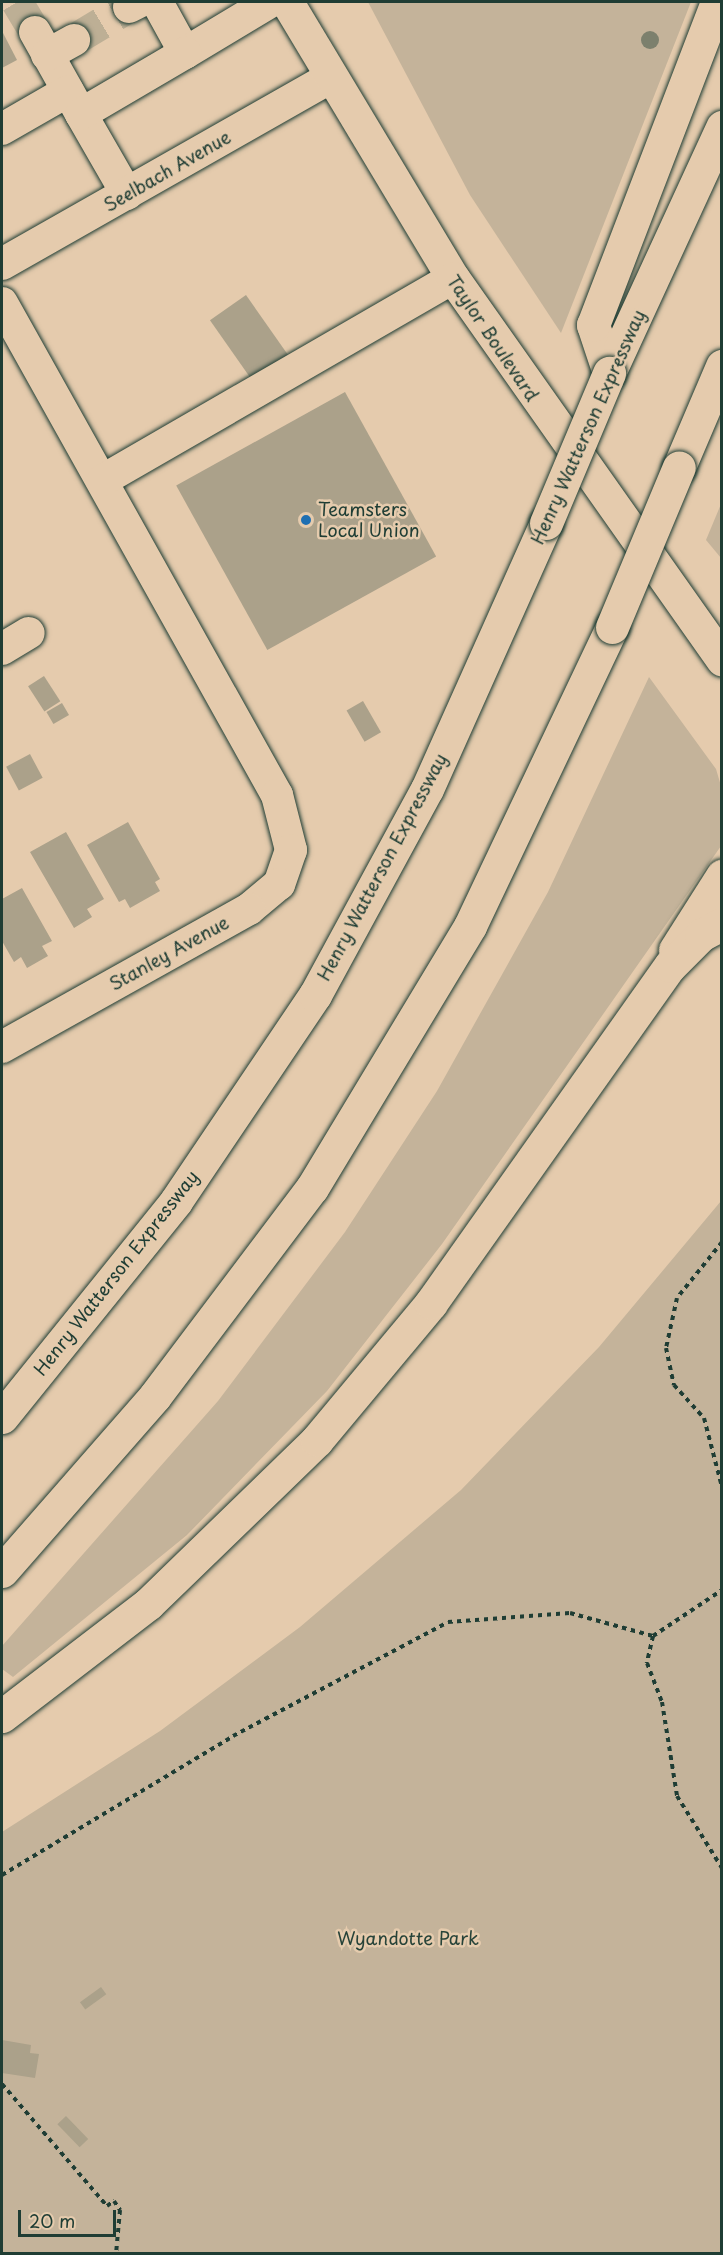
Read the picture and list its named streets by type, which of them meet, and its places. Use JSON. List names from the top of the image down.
{
  "streets": {
    "main road": ["Taylor Boulevard", "Henry Watterson Expressway"],
    "street": ["Seelbach Avenue", "Stanley Avenue"]
  },
  "crossings": [
    ["Seelbach Avenue", "Taylor Boulevard"]
  ],
  "parks": ["Wyandotte Park"],
  "places": ["Teamsters Local Union"],
  "scale_bar": "20 m"
}
